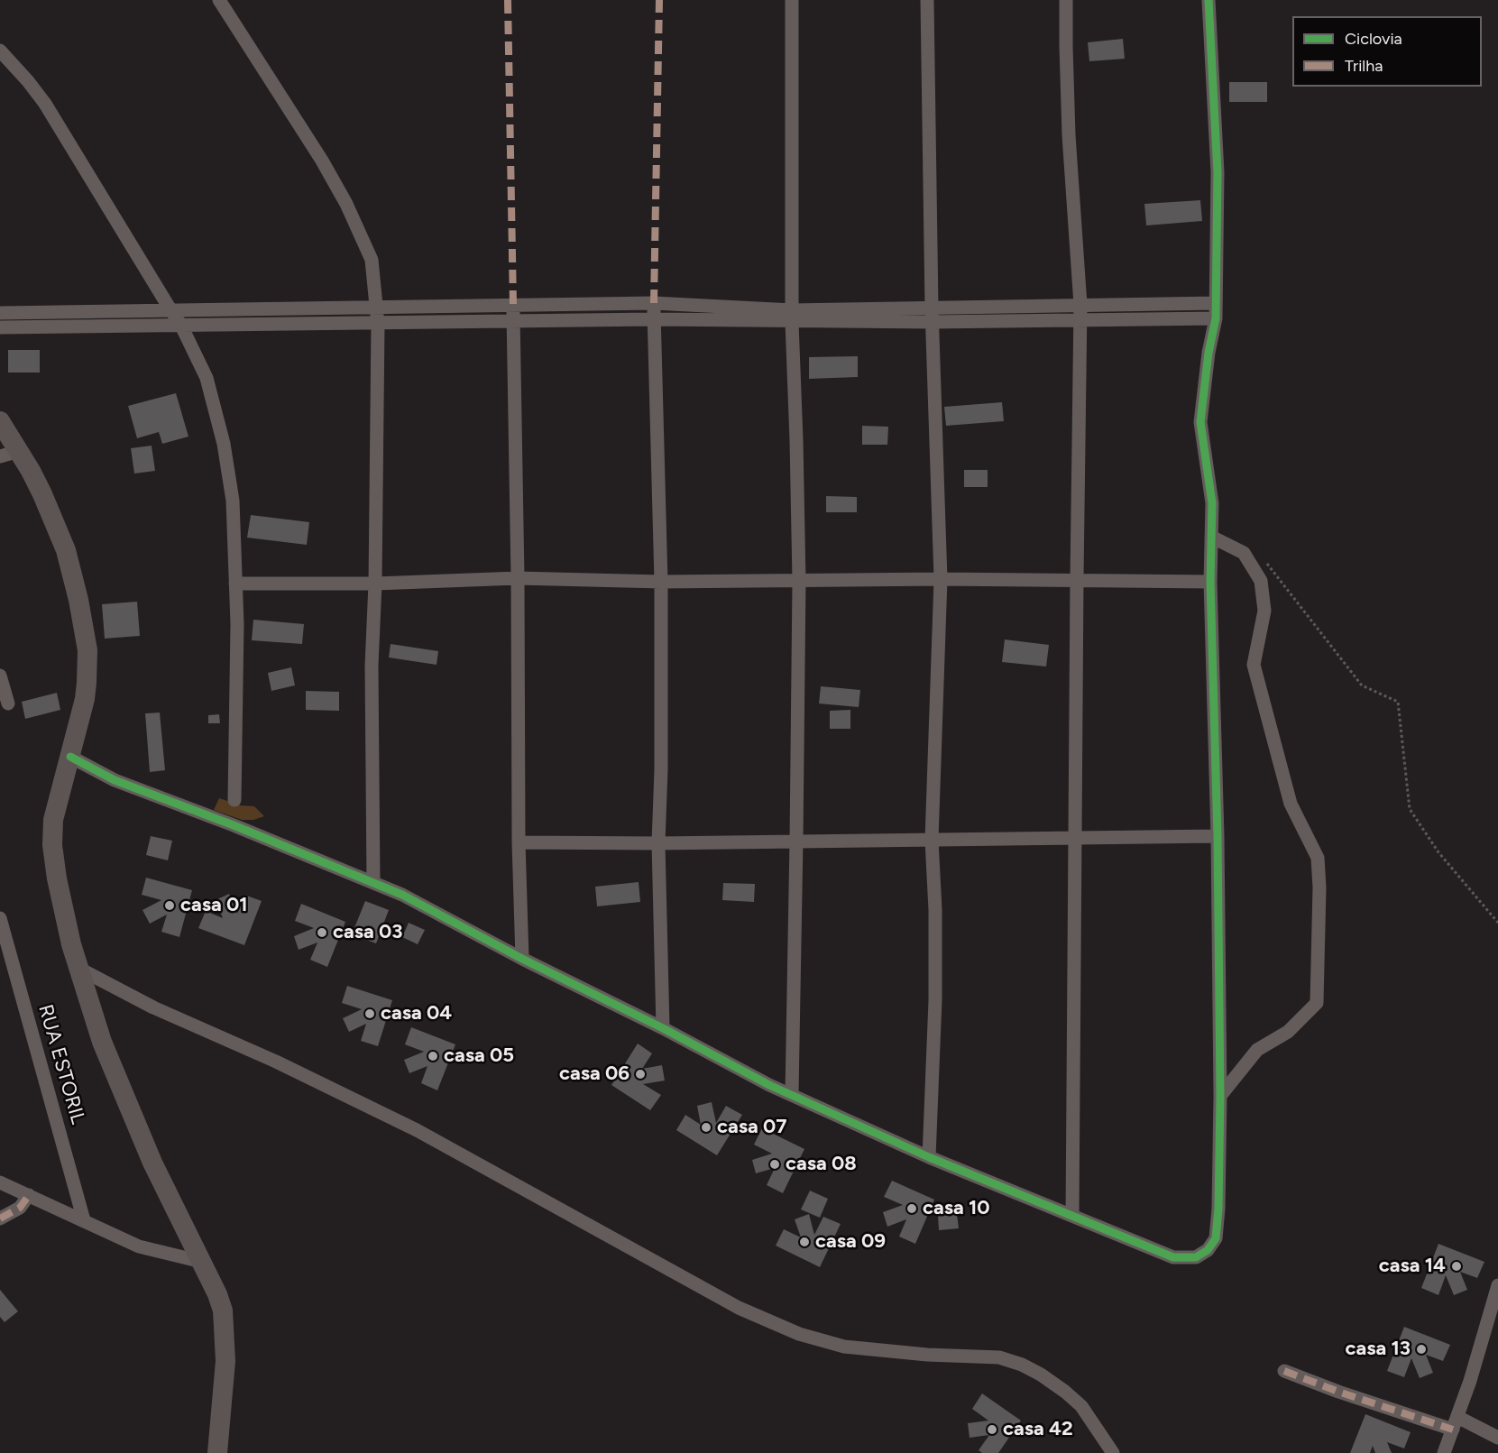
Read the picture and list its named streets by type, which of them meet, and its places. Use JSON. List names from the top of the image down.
{
  "streets": {
    "street": ["RUA ESTORIL"]
  },
  "places": [
    "casa 01",
    "casa 03",
    "casa 04",
    "casa 05",
    "casa 06",
    "casa 07",
    "casa 08",
    "casa 10",
    "casa 09",
    "casa 14",
    "casa 13",
    "casa 42"
  ],
  "legend": ["Ciclovia", "Trilha"]
}
